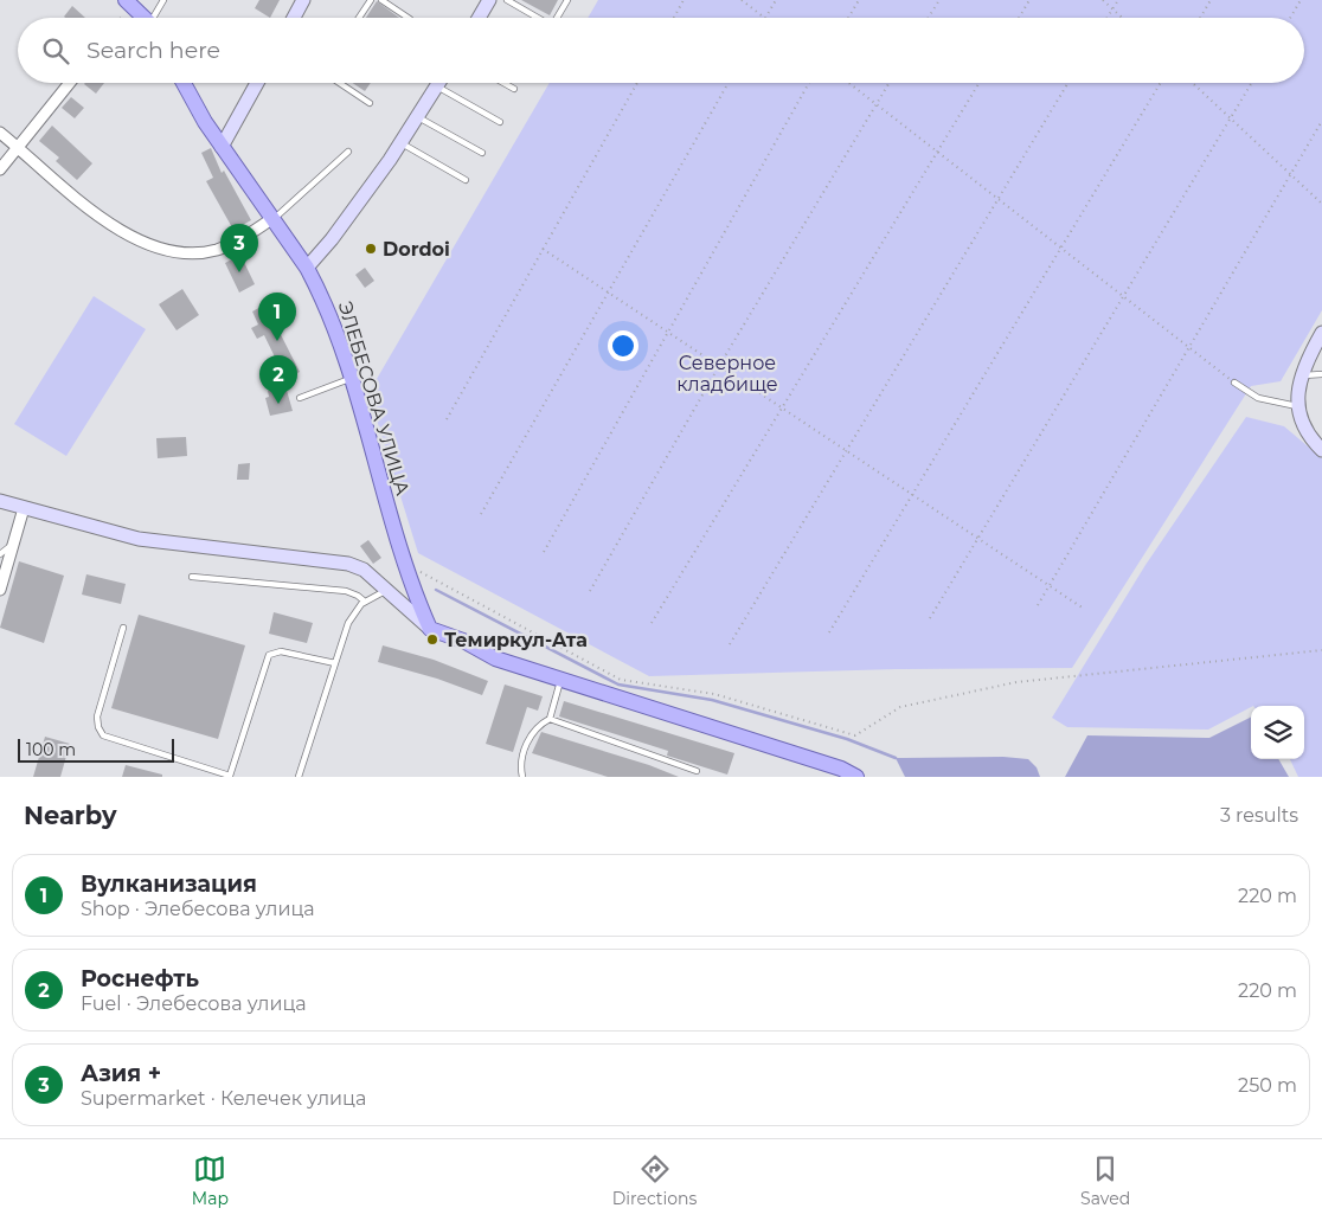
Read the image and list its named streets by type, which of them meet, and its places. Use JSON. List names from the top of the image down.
{
  "streets": {
    "main road": ["ЭЛЕБЕСОВА УЛИЦА"]
  },
  "parks": ["Северное кладбище"],
  "places": ["Dordoi", "Темиркул-Ата"],
  "scale_bar": "100 m",
  "page": {
    "search": "Search here",
    "pins": ["3", "1", "2"],
    "scale": "100 m",
    "heading": ["Nearby", "3 results"],
    "list": [
      {
        "mark": "1",
        "name": "Вулканизация",
        "note": "Shop · Элебесова улица",
        "value": "220 m"
      },
      {
        "mark": "2",
        "name": "Роснефть",
        "note": "Fuel · Элебесова улица",
        "value": "220 m"
      },
      {
        "mark": "3",
        "name": "Азия +",
        "note": "Supermarket · Келечек улица",
        "value": "250 m"
      }
    ],
    "nav": ["Map", "Directions", "Saved"]
  }
}
